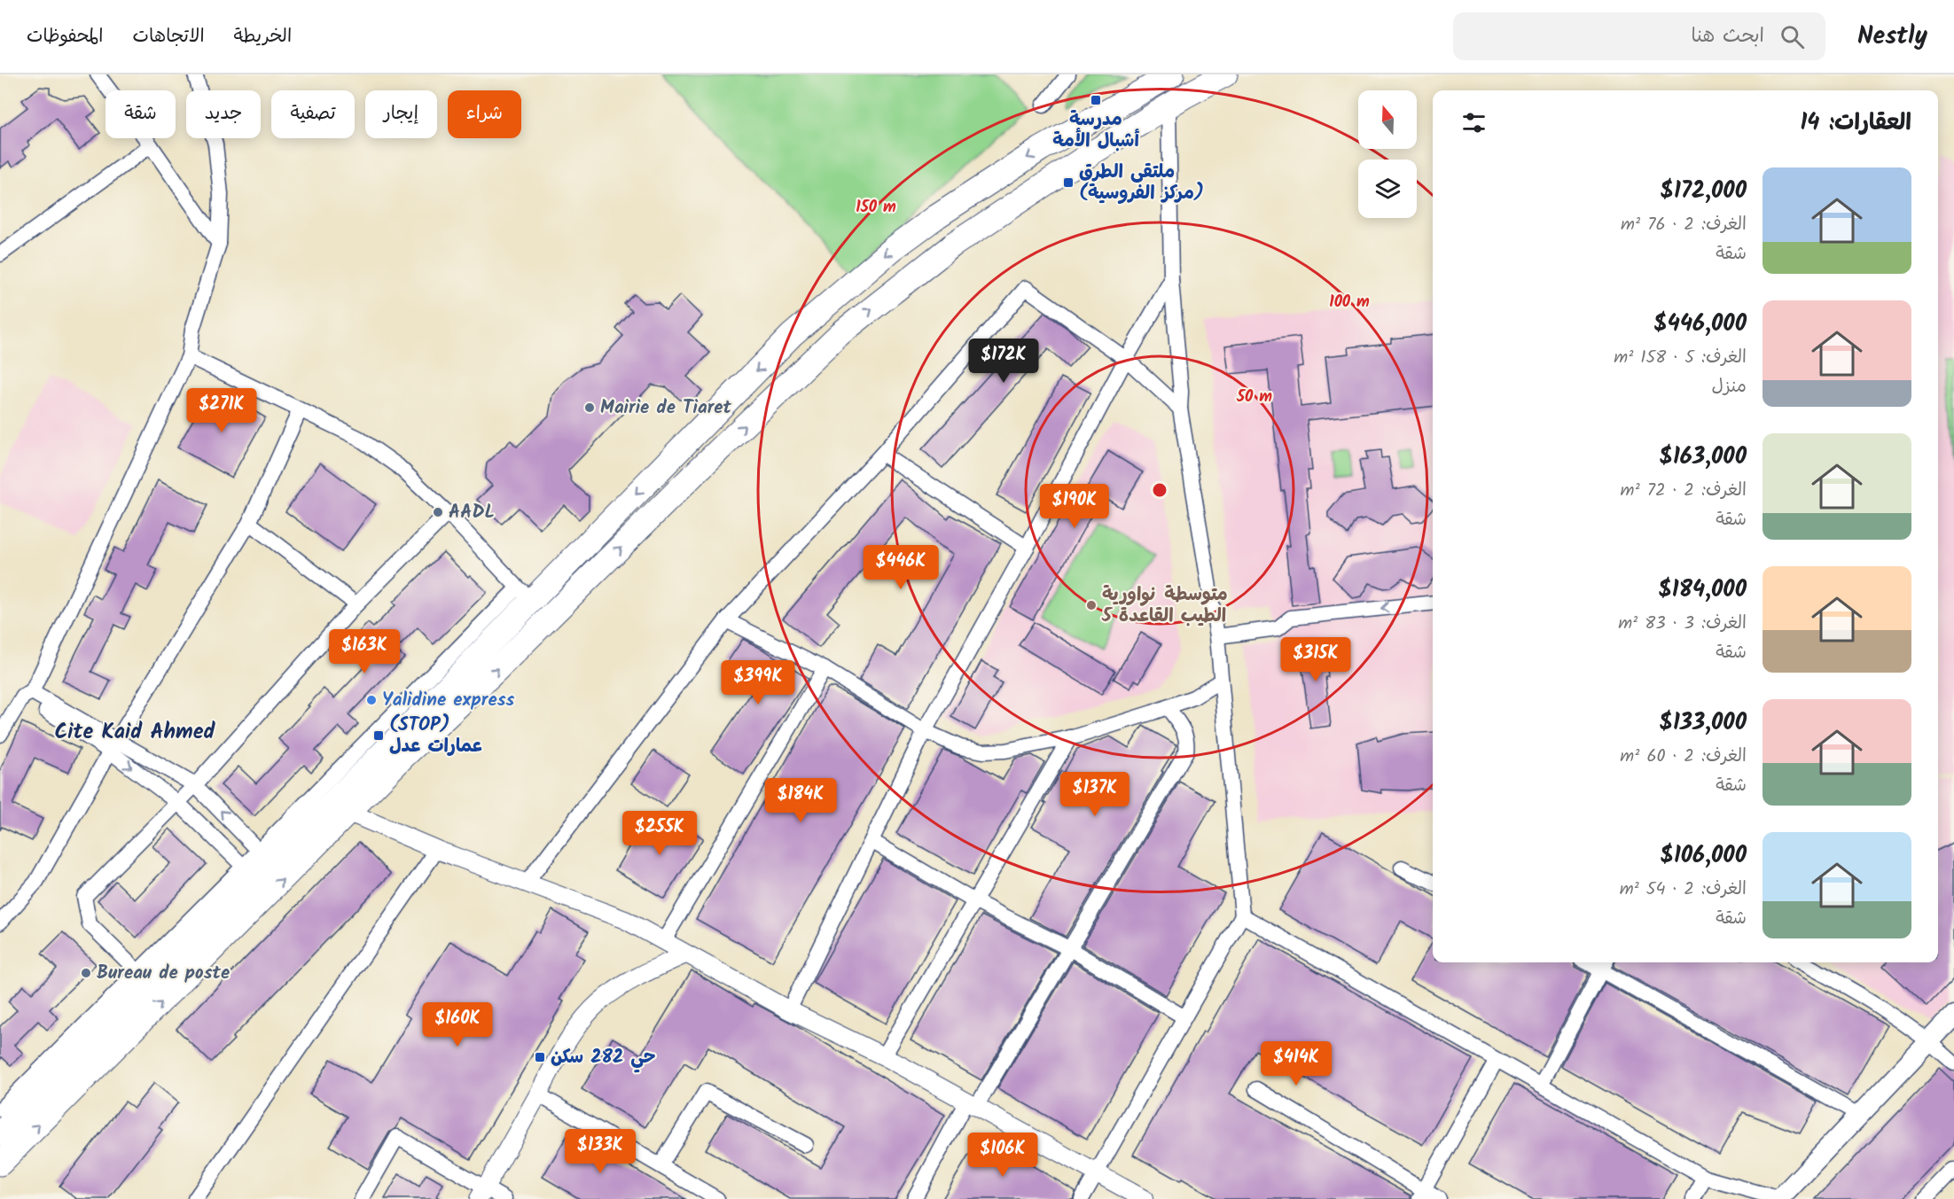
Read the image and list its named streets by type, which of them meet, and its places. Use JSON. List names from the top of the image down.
{
  "districts": ["Cite Kaid Ahmed"],
  "places": {
    "transit": [
      "مدرسة أشبال الأمة",
      "ملتقى الطرق (مركز الفروسية)",
      "(STOP) عمارات عدل",
      "حي 282 سكن"
    ],
    "other": [
      "Mairie de Tiaret",
      "AADL",
      "متوسطة نواورية الطيب القاعدة 5",
      "Yalidine express",
      "Bureau de poste"
    ]
  },
  "north": "top",
  "page": {
    "header": "Nestly",
    "search": "ابحث هنا",
    "nav": ["الخريطة", "الاتجاهات", "المحفوظات"],
    "chip": [
      "شراء",
      "إيجار",
      "تصفية",
      "جديد",
      "شقة"
    ],
    "heading": "العقارات: 14",
    "list": [
      {
        "name": "$172,000",
        "note": "الغرف: 2 · 76 m² · شقة"
      },
      {
        "name": "$446,000",
        "note": "الغرف: 5 · 158 m² · منزل"
      },
      {
        "name": "$163,000",
        "note": "الغرف: 2 · 72 m² · شقة"
      },
      {
        "name": "$184,000",
        "note": "الغرف: 3 · 83 m² · شقة"
      },
      {
        "name": "$133,000",
        "note": "الغرف: 2 · 60 m² · شقة"
      },
      {
        "name": "$106,000",
        "note": "الغرف: 2 · 54 m² · شقة"
      }
    ],
    "price": [
      "$172K",
      "$271K",
      "$190K",
      "$446K",
      "$163K",
      "$315K",
      "$399K",
      "$137K",
      "$184K",
      "$255K",
      "$160K",
      "$414K",
      "$133K",
      "$106K"
    ]
  },
  "rings": ["150 m", "100 m", "50 m"]
}
